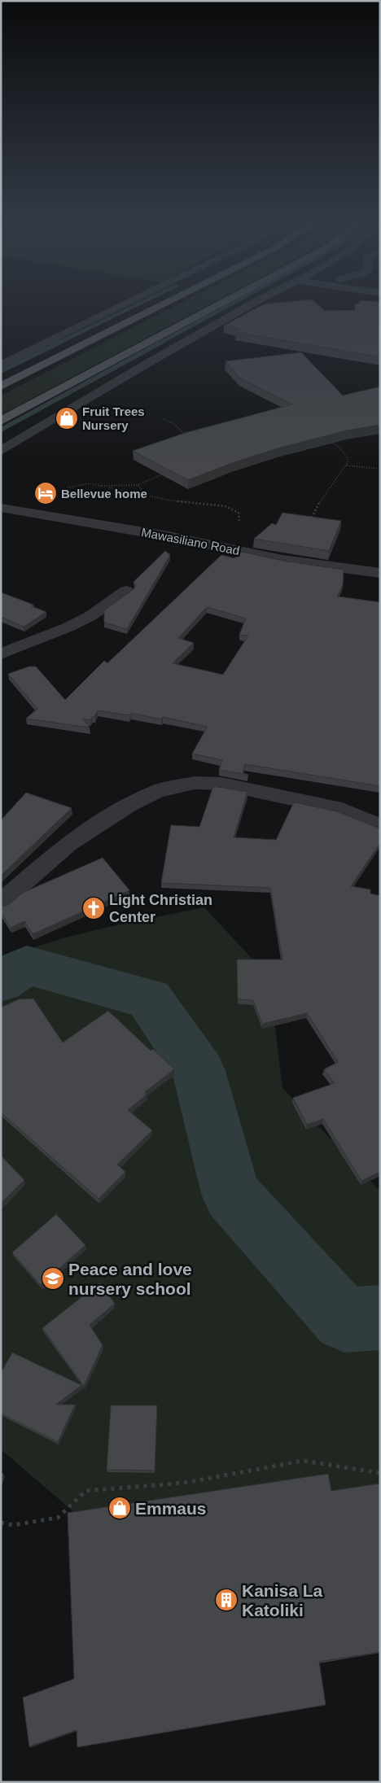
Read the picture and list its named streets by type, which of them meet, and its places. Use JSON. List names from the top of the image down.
{
  "streets": {
    "street": ["Mawasiliano Road"]
  },
  "places": {
    "shop": ["Fruit Trees Nursery", "Emmaus"],
    "hotel": ["Bellevue home"],
    "church": ["Light Christian Center"],
    "school or university": ["Peace and love nursery school"],
    "building": ["Kanisa La Katoliki"]
  }
}
